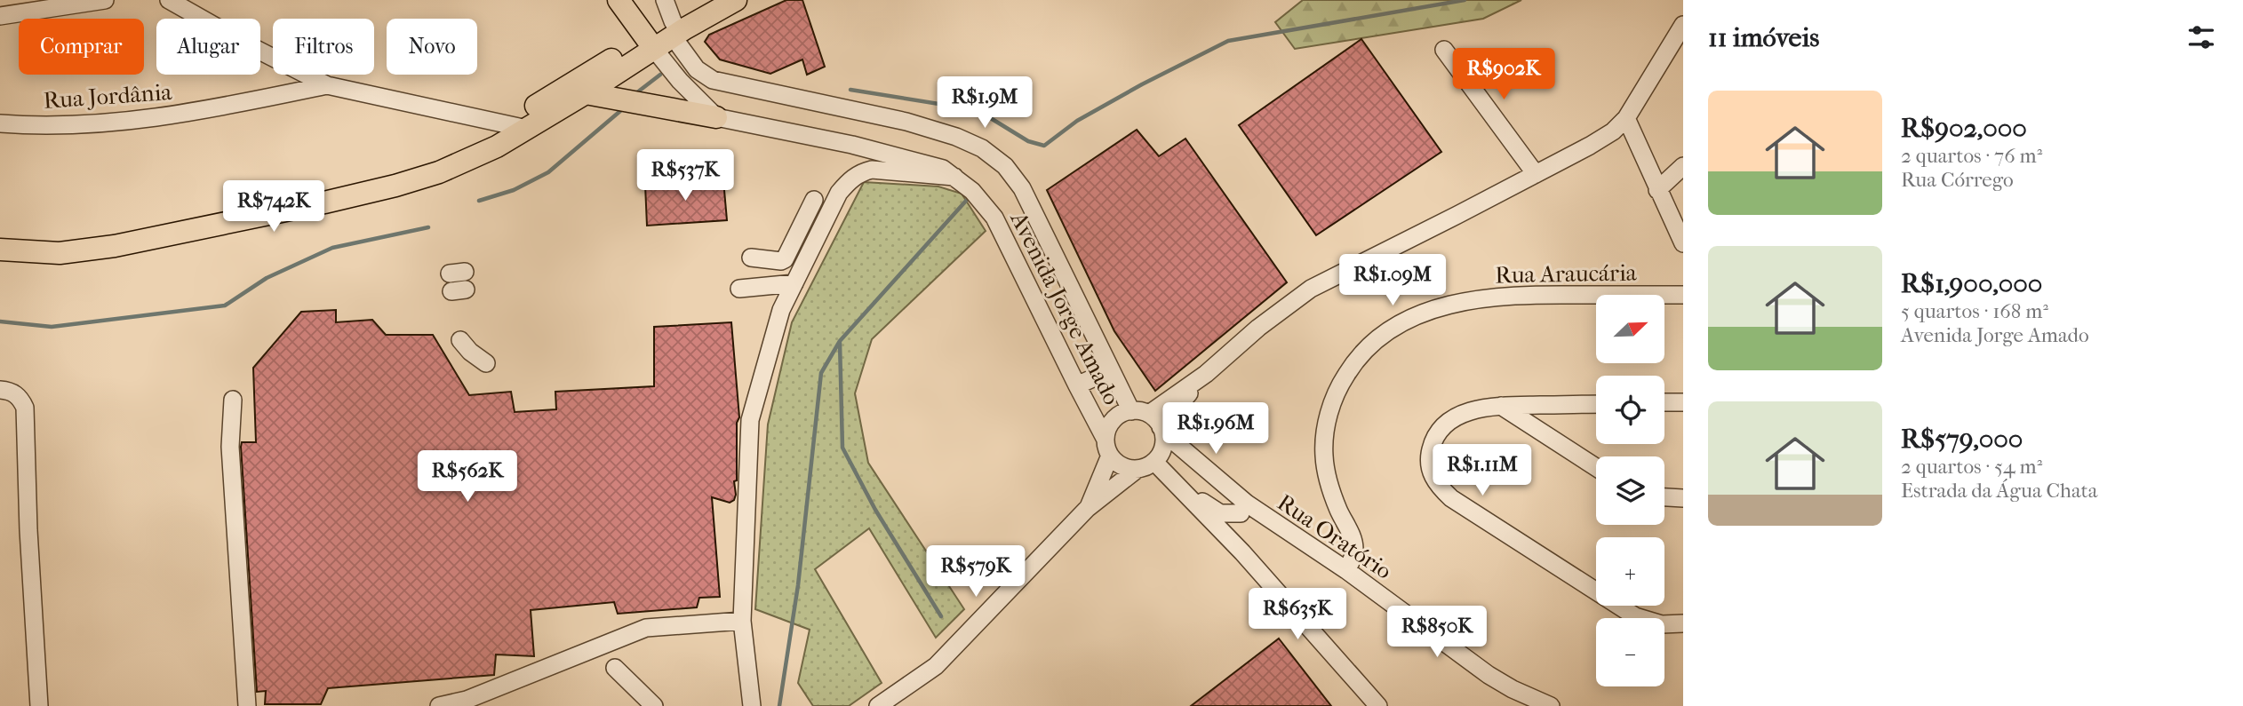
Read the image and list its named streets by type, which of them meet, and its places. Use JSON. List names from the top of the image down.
{
  "streets": {
    "street": [
      "Rua Jordânia",
      "Rua Araucária",
      "Avenida Jorge Amado",
      "Rua Oratório"
    ]
  },
  "crossings": [
    ["Rua Araucária", "Rua Oratório"],
    ["Avenida Jorge Amado", "Rua Oratório"]
  ],
  "north": "top right",
  "page": {
    "heading": "11 imóveis",
    "chip": [
      "Comprar",
      "Alugar",
      "Filtros",
      "Novo"
    ],
    "price": [
      "R$902K",
      "R$1.9M",
      "R$537K",
      "R$742K",
      "R$1.09M",
      "R$1.96M",
      "R$1.11M",
      "R$562K",
      "R$579K",
      "R$635K",
      "R$850K"
    ],
    "list": [
      {
        "name": "R$902,000",
        "note": "2 quartos · 76 m² · Rua Córrego"
      },
      {
        "name": "R$1,900,000",
        "note": "5 quartos · 168 m² · Avenida Jorge Amado"
      },
      {
        "name": "R$579,000",
        "note": "2 quartos · 54 m² · Estrada da Água Chata"
      }
    ],
    "map_buttons": ["+", "−"]
  }
}
